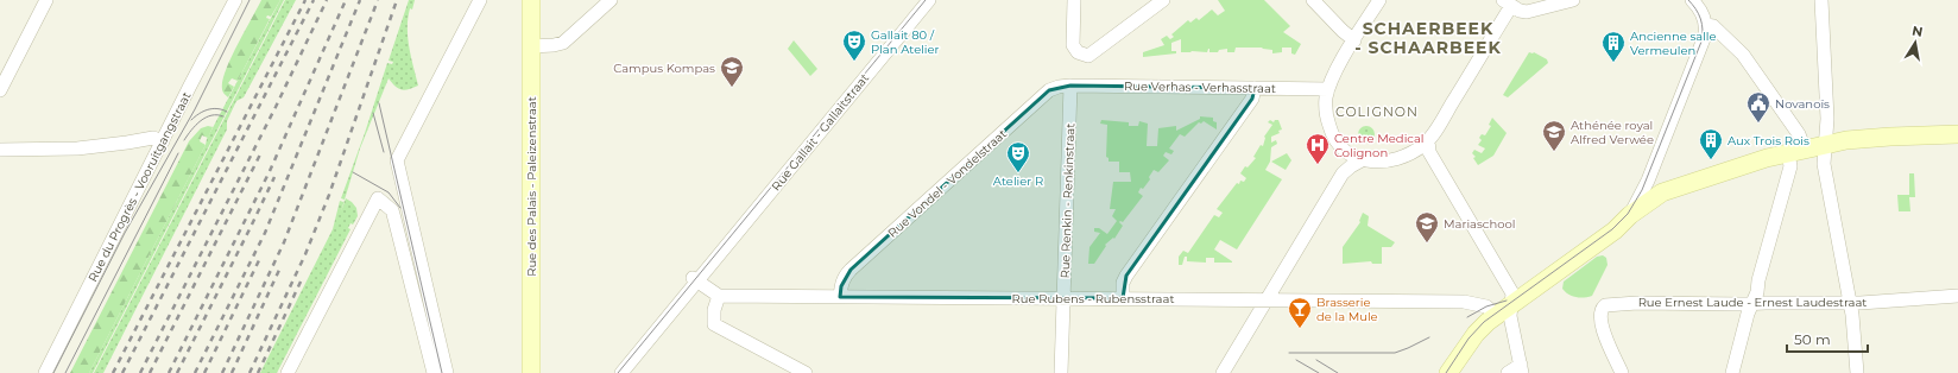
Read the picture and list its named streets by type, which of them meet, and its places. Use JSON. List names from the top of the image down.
{
  "streets": {
    "street": [
      "Rue Verhas - Verhasstraat",
      "Rue Gallait - Gallaitstraat",
      "Rue Vondel - Vondelstraat",
      "Rue du Progrès - Vooruitgangstraat",
      "Rue des Palais - Paleizenstraat",
      "Rue Renkin - Renkinstraat",
      "Rue Rubens - Rubensstraat",
      "Rue Ernest Laude - Ernest Laudestraat"
    ]
  },
  "crossings": [
    ["Rue Verhas - Verhasstraat", "Rue Vondel - Vondelstraat"],
    ["Rue Verhas - Verhasstraat", "Rue Renkin - Renkinstraat"],
    ["Rue Vondel - Vondelstraat", "Rue Renkin - Renkinstraat"],
    ["Rue Vondel - Vondelstraat", "Rue Rubens - Rubensstraat"],
    ["Rue Renkin - Renkinstraat", "Rue Rubens - Rubensstraat"]
  ],
  "districts": ["SCHAERBEEK - SCHAARBEEK", "COLIGNON"],
  "places": {
    "theatre": ["Gallait 80 / Plan Atelier", "Atelier R"],
    "building": ["Ancienne salle Vermeulen", "Aux Trois Rois"],
    "school or university": ["Campus Kompas", "Athénée royal Alfred Verwée", "Mariaschool"],
    "public building": ["Novanoïs"],
    "hospital": ["Centre Medical Colignon"],
    "bar": ["Brasserie de la Mule"]
  },
  "scale_bar": "50 m",
  "north": "top"
}
